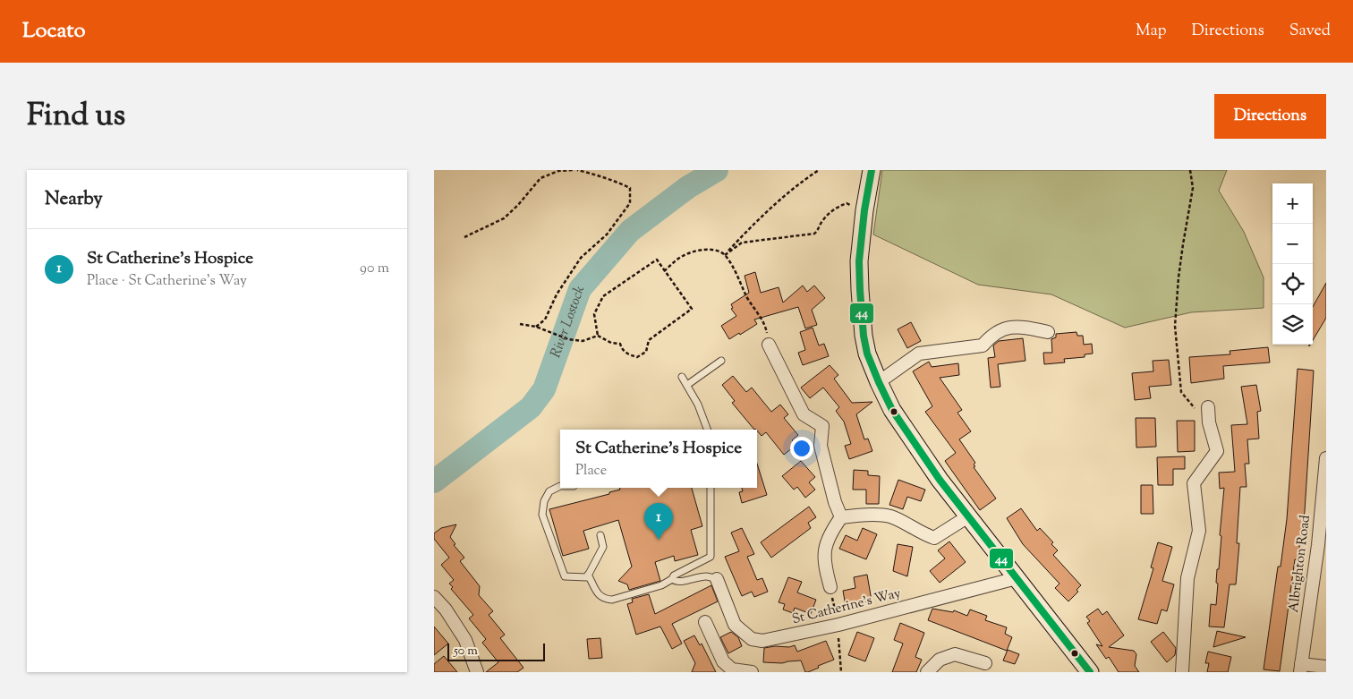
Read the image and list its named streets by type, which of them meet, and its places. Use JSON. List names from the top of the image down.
{
  "streets": {
    "street": ["Albrighton Road", "St Catherine's Way"]
  },
  "water": ["River Lostock"],
  "lines": ["transit line 44"],
  "scale_bar": "50 m",
  "page": {
    "header": "Locato",
    "nav": ["Map", "Directions", "Saved"],
    "title": "Find us",
    "buttons": "Directions",
    "heading": "Nearby",
    "map_buttons": ["+", "−"],
    "list": [
      {
        "mark": "1",
        "name": "St Catherine's Hospice",
        "note": "Place · St Catherine's Way",
        "value": "90 m"
      }
    ],
    "popup": ["St Catherine's Hospice", "Place"],
    "pins": "1",
    "scale": "50 m"
  }
}
